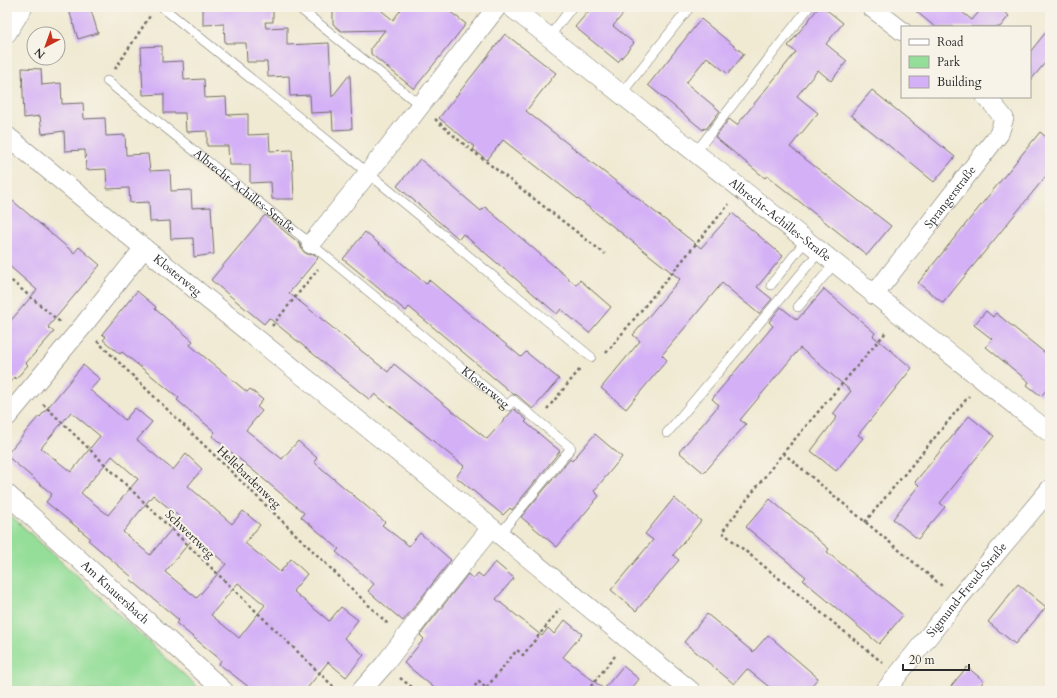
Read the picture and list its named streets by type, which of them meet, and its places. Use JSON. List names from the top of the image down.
{
  "streets": {
    "street": [
      "Albrecht-Achilles-Straße",
      "Sprangerstraße",
      "Klosterweg",
      "Sigmund-Freud-Straße",
      "Am Knauersbach"
    ],
    "path": ["Hellebardenweg", "Schwertweg"]
  },
  "crossings": [
    ["Albrecht-Achilles-Straße", "Sprangerstraße"],
    ["Albrecht-Achilles-Straße", "Klosterweg"],
    ["Klosterweg", "Hellebardenweg"],
    ["Klosterweg", "Schwertweg"]
  ],
  "legend": ["Road", "Park", "Building"],
  "scale_bar": "20 m",
  "north": "bottom left"
}
